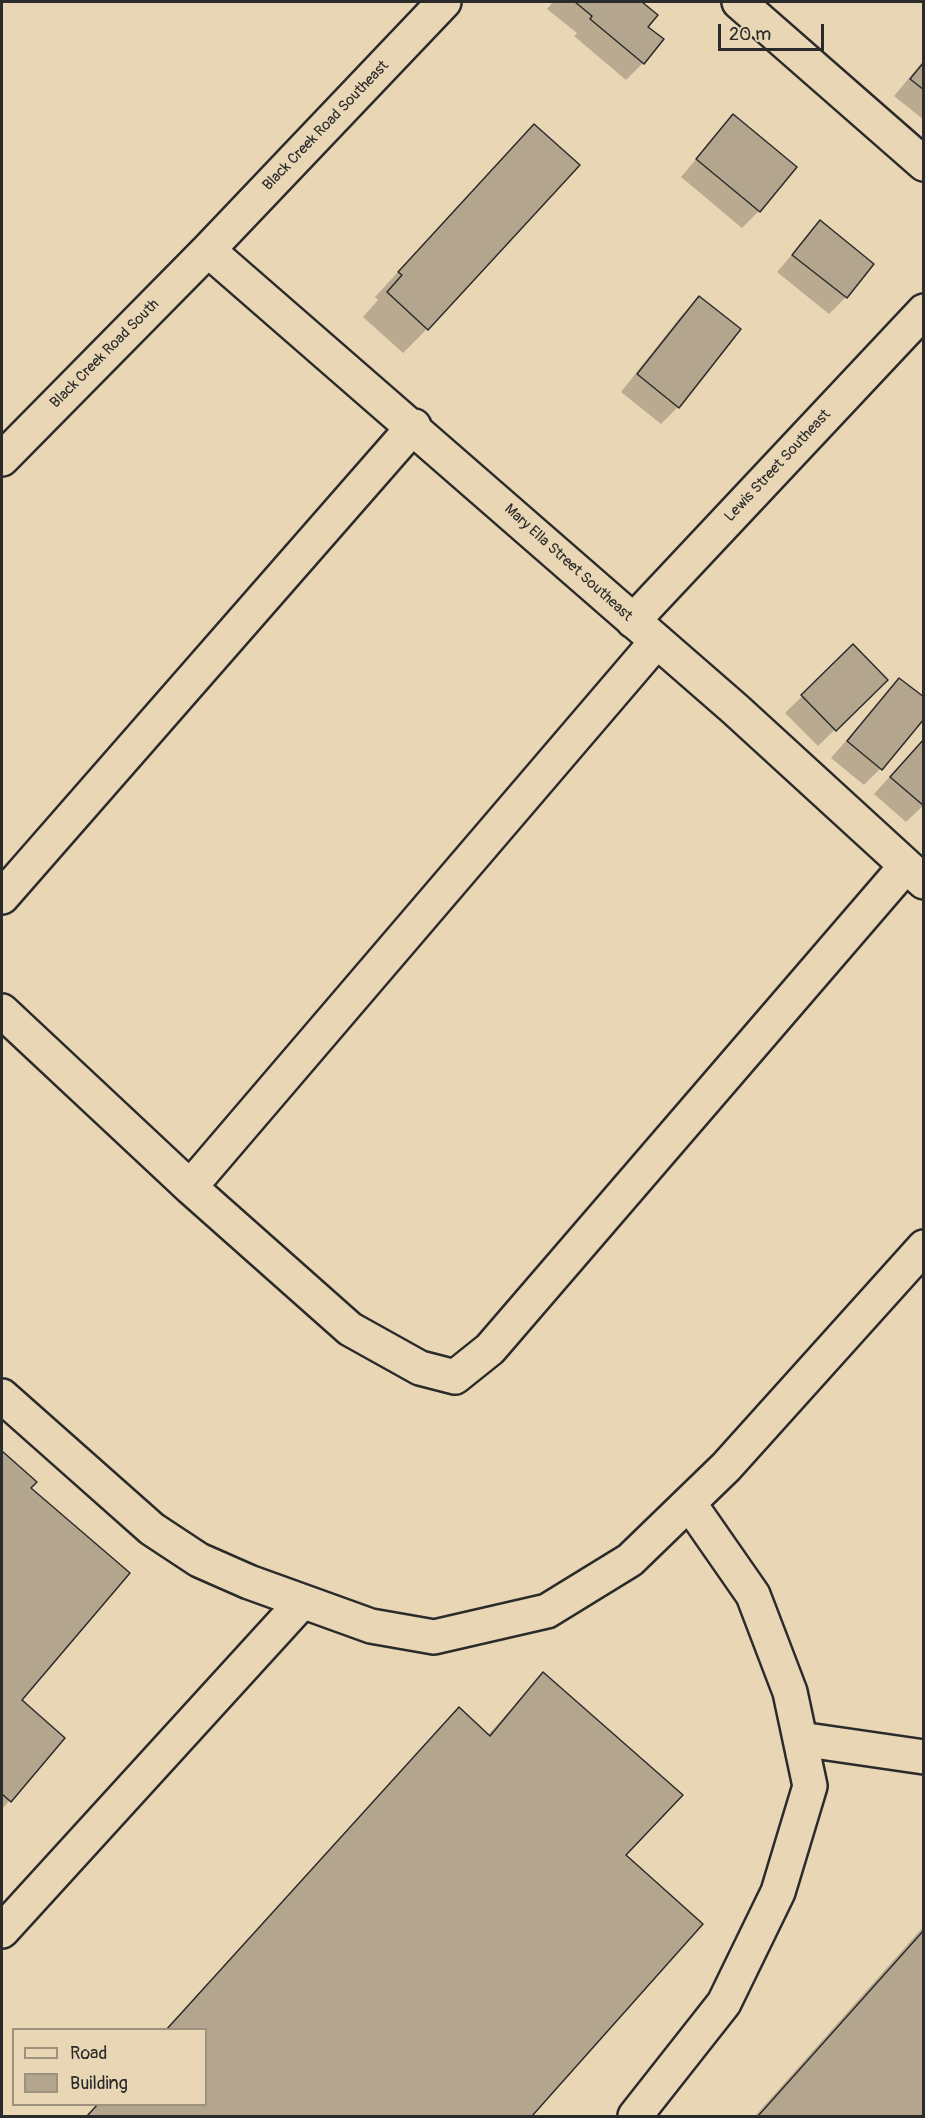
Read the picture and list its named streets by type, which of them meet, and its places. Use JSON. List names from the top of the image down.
{
  "streets": {
    "street": [
      "Black Creek Road Southeast",
      "Black Creek Road South",
      "Lewis Street Southeast",
      "Mary Ella Street Southeast"
    ]
  },
  "crossings": [
    ["Black Creek Road Southeast", "Black Creek Road South"],
    ["Black Creek Road Southeast", "Mary Ella Street Southeast"],
    ["Black Creek Road South", "Mary Ella Street Southeast"],
    ["Lewis Street Southeast", "Mary Ella Street Southeast"]
  ],
  "legend": ["Road", "Building"],
  "scale_bar": "20 m"
}
